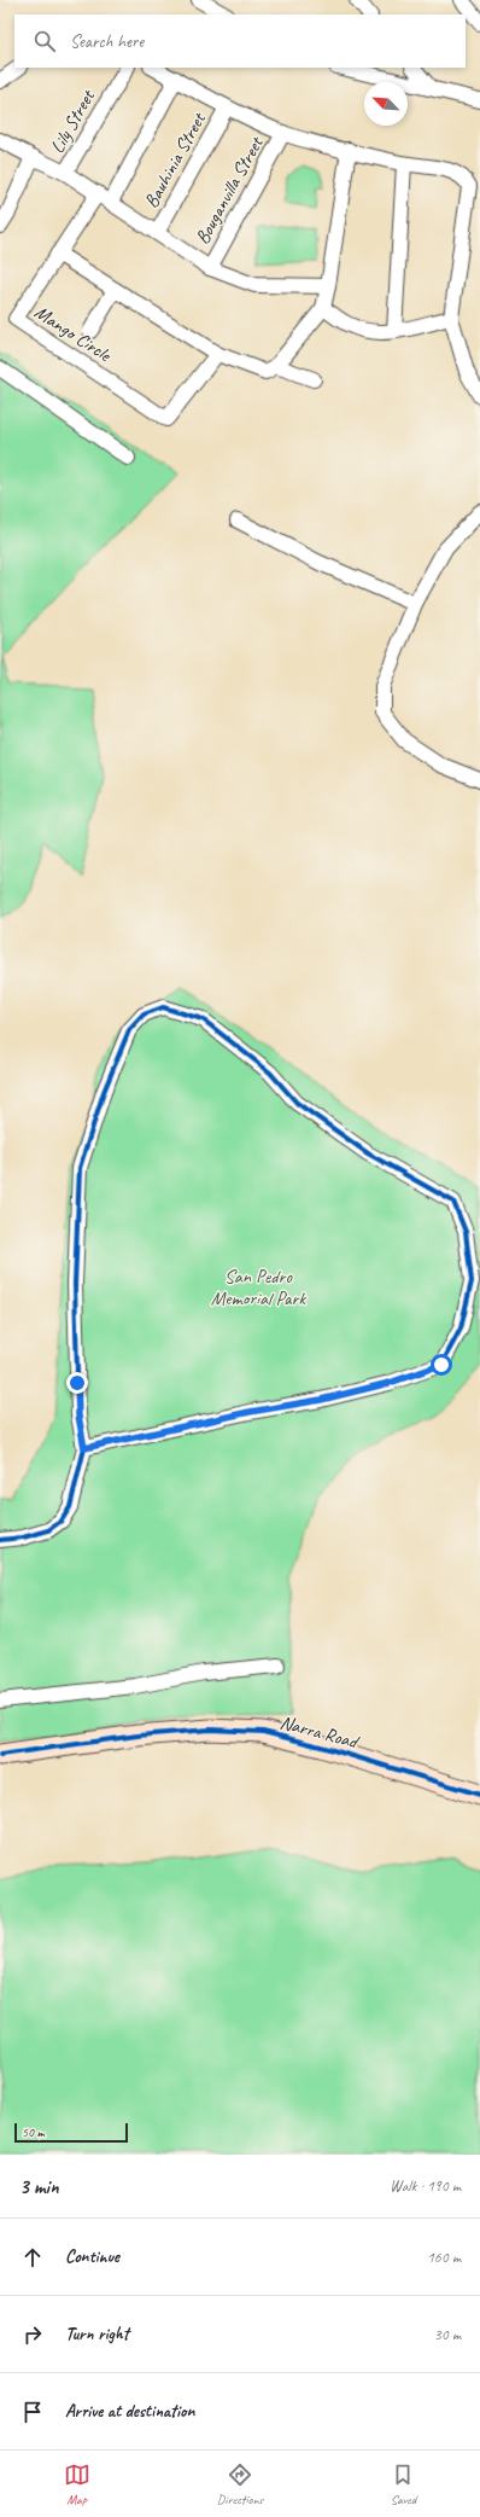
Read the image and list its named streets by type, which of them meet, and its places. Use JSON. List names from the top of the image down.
{
  "streets": {
    "street": [
      "Lily Street",
      "Bauhinia Street",
      "Bouganvilla Street",
      "Mango Circle",
      "Narra Road"
    ]
  },
  "parks": ["San Pedro Memorial Park"],
  "scale_bar": "50 m",
  "north": "top left",
  "page": {
    "search": "Search here",
    "scale": "50 m",
    "heading": ["3 min", "Walk · 190 m"],
    "list": [
      ["Continue", "160 m"],
      ["Turn right", "30 m"],
      "Arrive at destination"
    ],
    "nav": ["Map", "Directions", "Saved"]
  }
}
